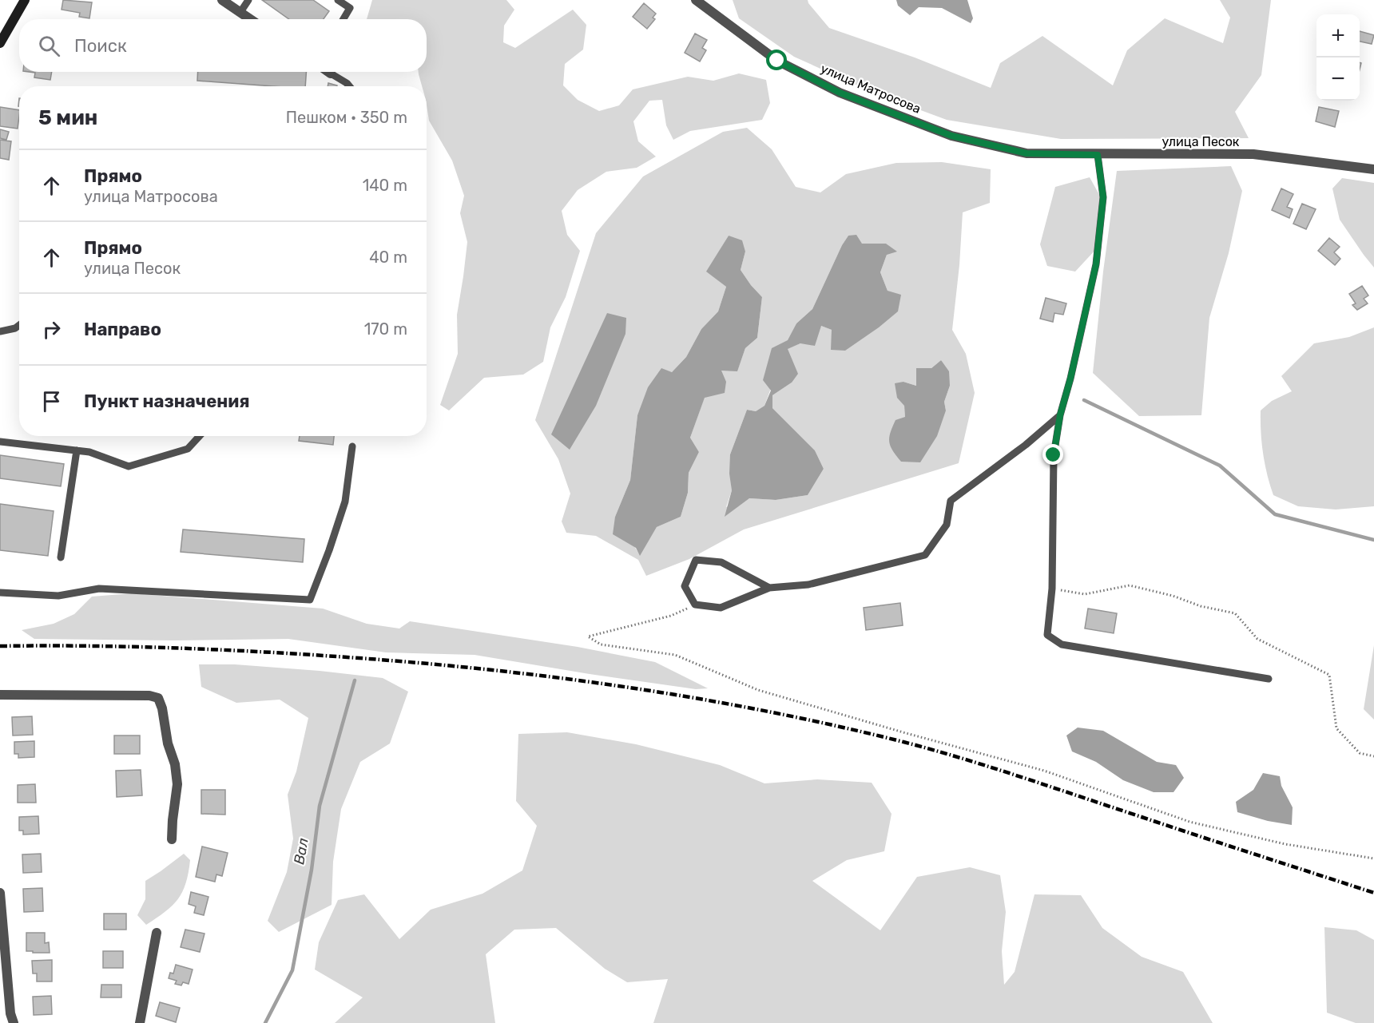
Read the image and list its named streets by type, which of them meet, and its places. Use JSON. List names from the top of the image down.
{
  "streets": {
    "street": ["улица Матросова", "улица Песок"]
  },
  "crossings": [
    ["улица Матросова", "улица Песок"]
  ],
  "water": ["Вал"],
  "page": {
    "map_buttons": ["+", "−"],
    "search": "Поиск",
    "heading": ["5 мин", "Пешком · 350 m"],
    "list": [
      ["Прямо", "улица Матросова", "140 m"],
      ["Прямо", "улица Песок", "40 m"],
      ["Направо", "170 m"],
      "Пункт назначения"
    ]
  }
}
